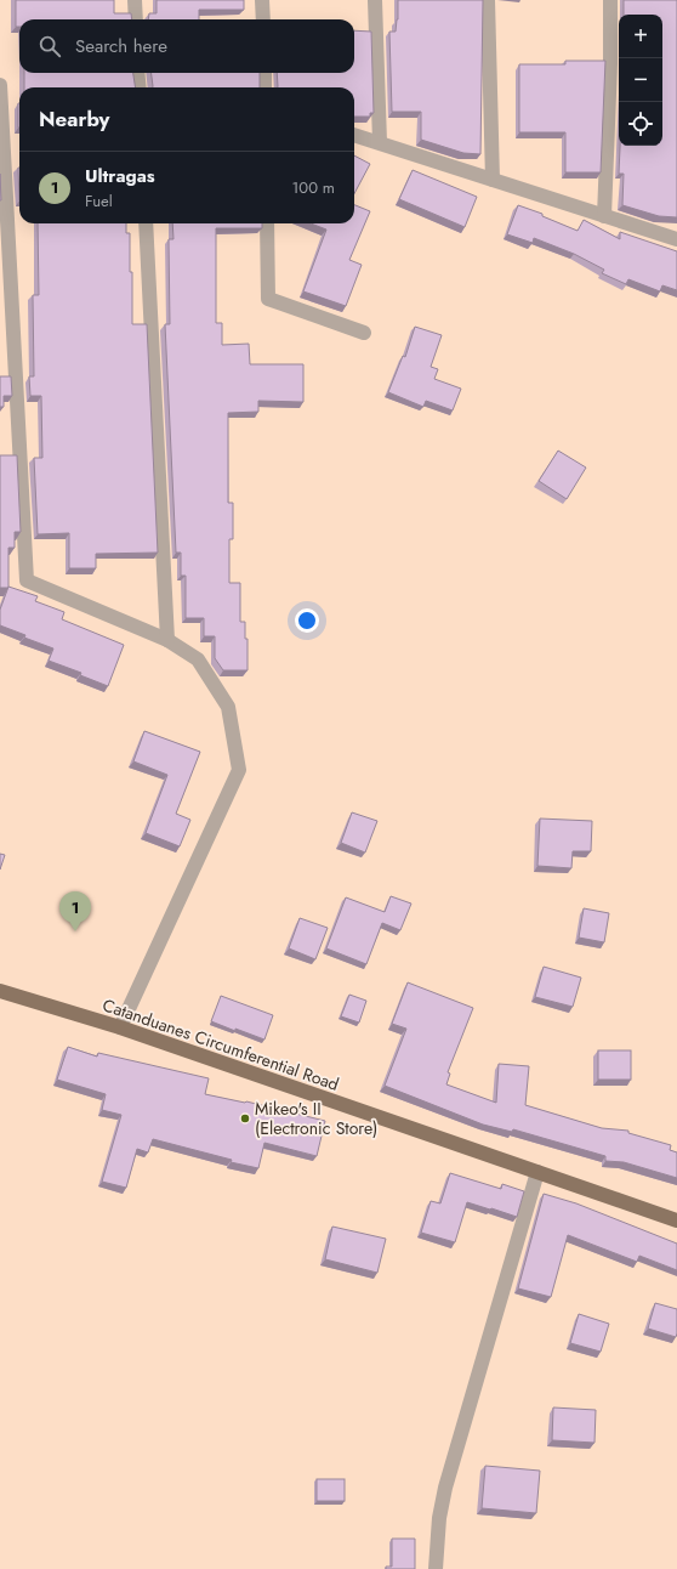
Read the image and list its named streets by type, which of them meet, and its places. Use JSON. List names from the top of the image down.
{
  "streets": {
    "main road": ["Catanduanes Circumferential Road"]
  },
  "places": ["Mikeo's II (Electronic Store)"],
  "page": {
    "map_buttons": ["+", "−"],
    "search": "Search here",
    "heading": "Nearby",
    "list": [
      {
        "mark": "1",
        "name": "Ultragas",
        "note": "Fuel",
        "value": "100 m"
      }
    ],
    "pins": "1"
  }
}
